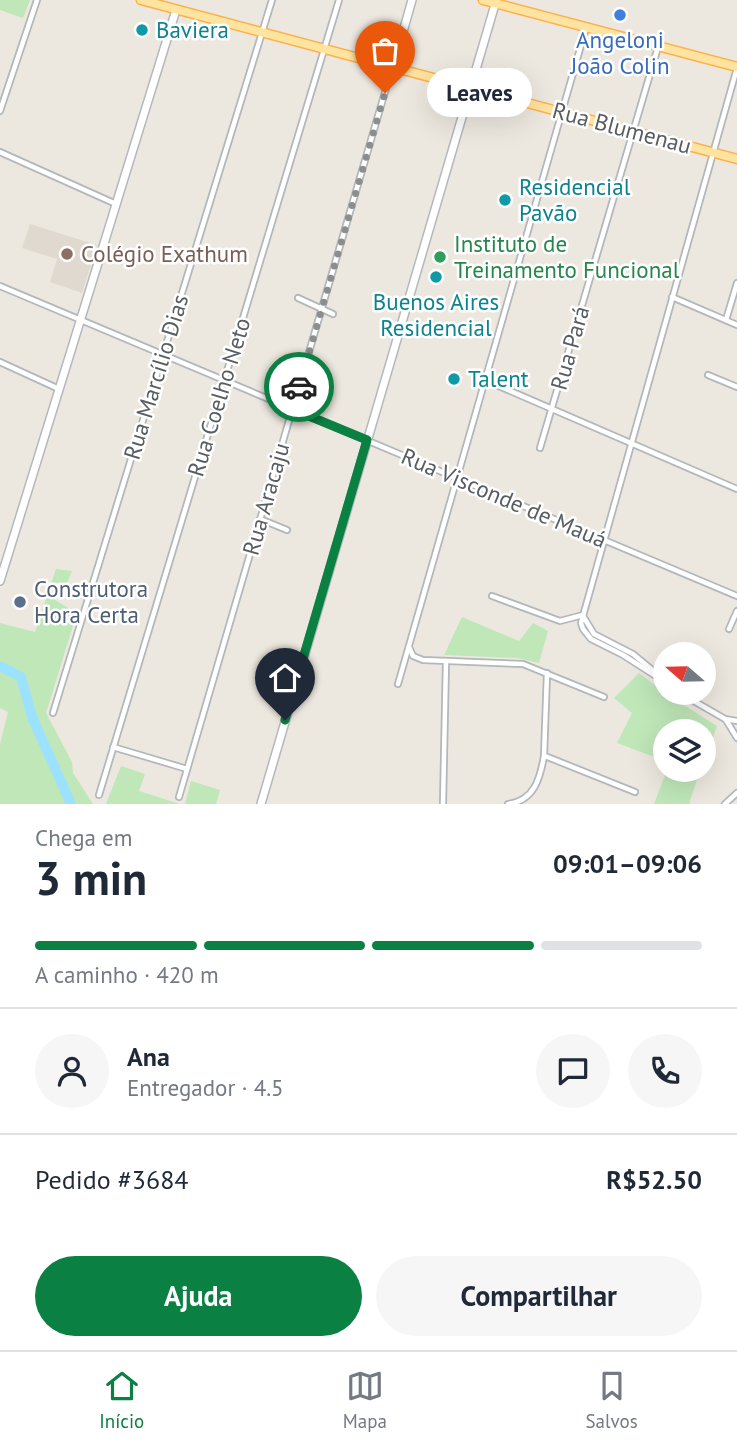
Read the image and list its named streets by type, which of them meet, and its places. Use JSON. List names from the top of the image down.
{
  "streets": {
    "main road": ["Rua Blumenau"],
    "street": [
      "Rua Pará",
      "Rua Marcílio Dias",
      "Rua Coelho Neto",
      "Rua Visconde de Mauá",
      "Rua Aracaju"
    ]
  },
  "crossings": [
    ["Rua Blumenau", "Rua Pará"],
    ["Rua Blumenau", "Rua Marcílio Dias"],
    ["Rua Blumenau", "Rua Coelho Neto"],
    ["Rua Blumenau", "Rua Aracaju"],
    ["Rua Marcílio Dias", "Rua Visconde de Mauá"],
    ["Rua Coelho Neto", "Rua Visconde de Mauá"],
    ["Rua Visconde de Mauá", "Rua Aracaju"]
  ],
  "places": [
    "Angeloni João Colin",
    "Baviera",
    "Leaves",
    "Residencial Pavão",
    "Colégio Exathum",
    "Instituto de Treinamento Funcional",
    "Buenos Aires Residencial",
    "Talent",
    "Construtora Hora Certa"
  ],
  "north": "left",
  "page": {
    "bubble": "Leaves",
    "heading": ["3 min", "Chega em", "09:01–09:06"],
    "panel": [
      "Ana",
      "Entregador · 4.5",
      "Pedido #3684",
      "R$52.50"
    ],
    "bar": "A caminho · 420 m",
    "buttons": ["Ajuda", "Compartilhar"],
    "tabs": ["Início", "Mapa", "Salvos"]
  }
}
